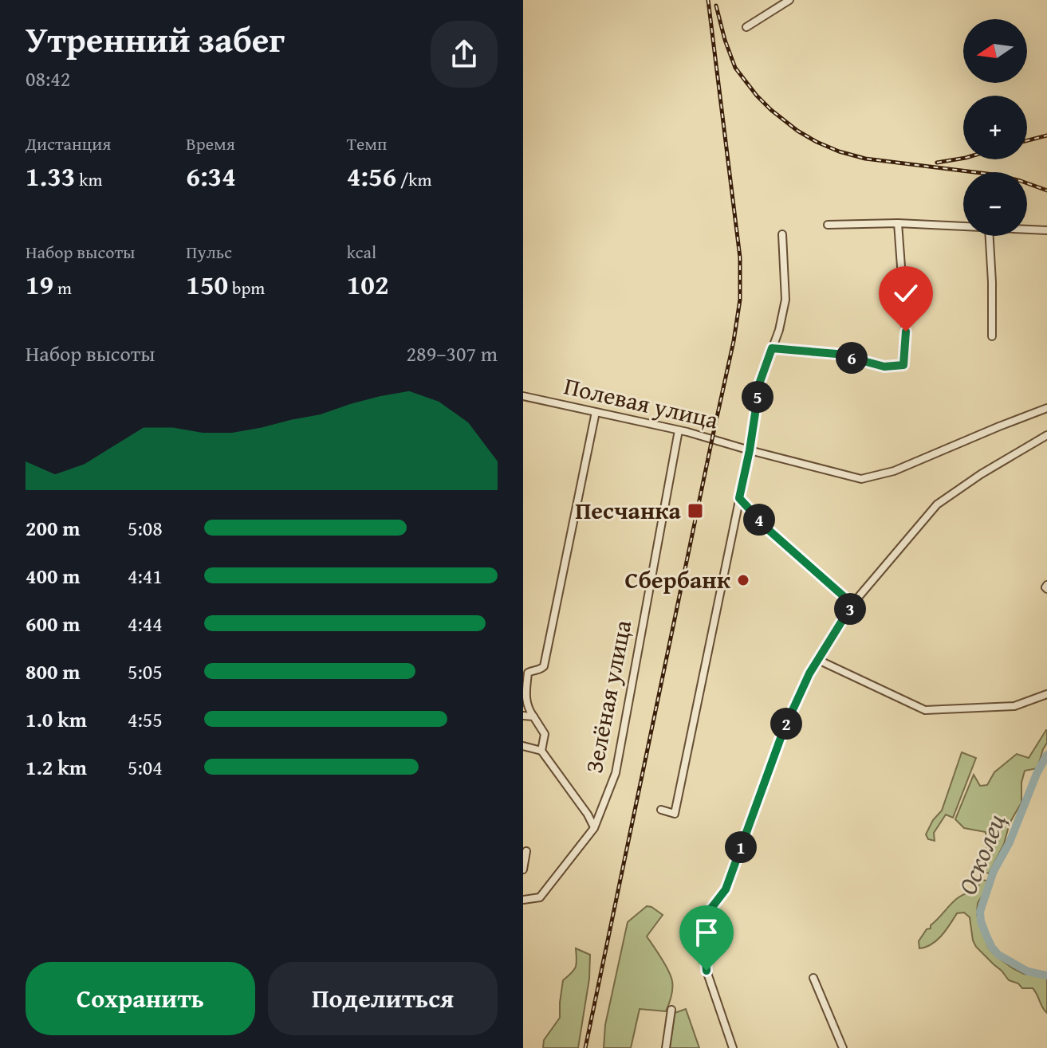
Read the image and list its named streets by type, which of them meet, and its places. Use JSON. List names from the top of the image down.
{
  "streets": {
    "street": ["Полевая улица", "Зелёная улица"]
  },
  "crossings": [
    ["Полевая улица", "Зелёная улица"]
  ],
  "water": ["Осколец"],
  "places": {
    "transit": ["Песчанка"],
    "other": ["Сбербанк"]
  },
  "north": "left",
  "page": {
    "heading": ["Утренний забег", "08:42"],
    "map_buttons": ["+", "−"],
    "stats": [
      ["Дистанция", "1.33 km"],
      ["Время", "6:34"],
      ["Темп", "4:56 /km"],
      ["Набор высоты", "19 m"],
      ["Пульс", "150 bpm"],
      ["kcal", "102"]
    ],
    "chart": ["Набор высоты", "289–307 m"],
    "pins": [
      "6",
      "5",
      "4",
      "3",
      "2",
      "1"
    ],
    "list": [
      {
        "name": "200 m",
        "note": "5:08"
      },
      {
        "name": "400 m",
        "note": "4:41"
      },
      {
        "name": "600 m",
        "note": "4:44"
      },
      {
        "name": "800 m",
        "note": "5:05"
      },
      {
        "name": "1.0 km",
        "note": "4:55"
      },
      {
        "name": "1.2 km",
        "note": "5:04"
      }
    ],
    "buttons": ["Сохранить", "Поделиться"]
  }
}
